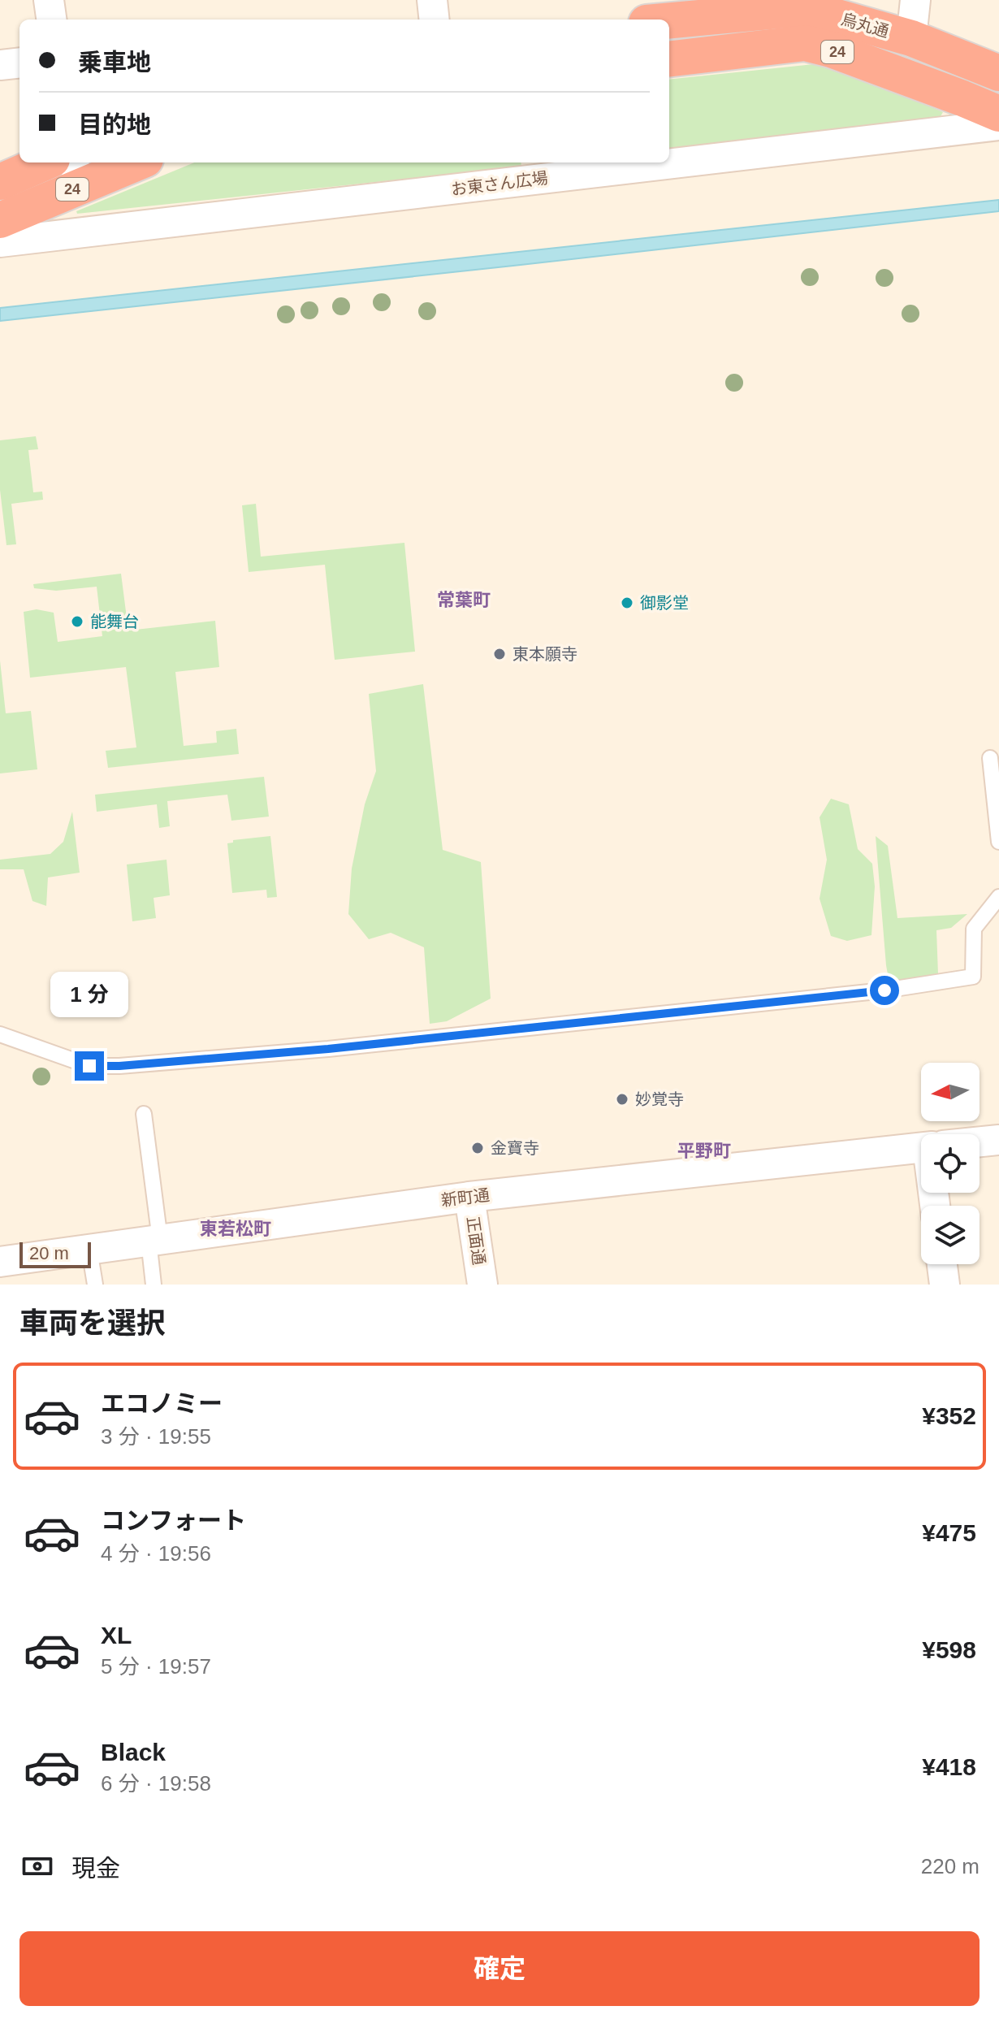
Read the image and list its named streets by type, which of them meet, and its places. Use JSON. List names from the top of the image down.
{
  "streets": {
    "highway": ["烏丸通", "24"],
    "street": ["お東さん広場", "新町通", "正面通"]
  },
  "crossings": [
    ["新町通", "正面通"]
  ],
  "districts": ["常葉町", "平野町", "東若松町"],
  "places": [
    "御影堂",
    "能舞台",
    "東本願寺",
    "妙覚寺",
    "金寶寺"
  ],
  "scale_bar": "20 m",
  "north": "left",
  "page": {
    "banner": ["乗車地", "目的地"],
    "bubble": "1 分",
    "scale": "20 m",
    "heading": "車両を選択",
    "list": [
      {
        "name": "エコノミー",
        "note": "3 分 · 19:55",
        "value": "¥352"
      },
      {
        "name": "コンフォート",
        "note": "4 分 · 19:56",
        "value": "¥475"
      },
      {
        "name": "XL",
        "note": "5 分 · 19:57",
        "value": "¥598"
      },
      {
        "name": "Black",
        "note": "6 分 · 19:58",
        "value": "¥418"
      }
    ],
    "pay": ["現金", "220 m"],
    "buttons": "確定"
  }
}
